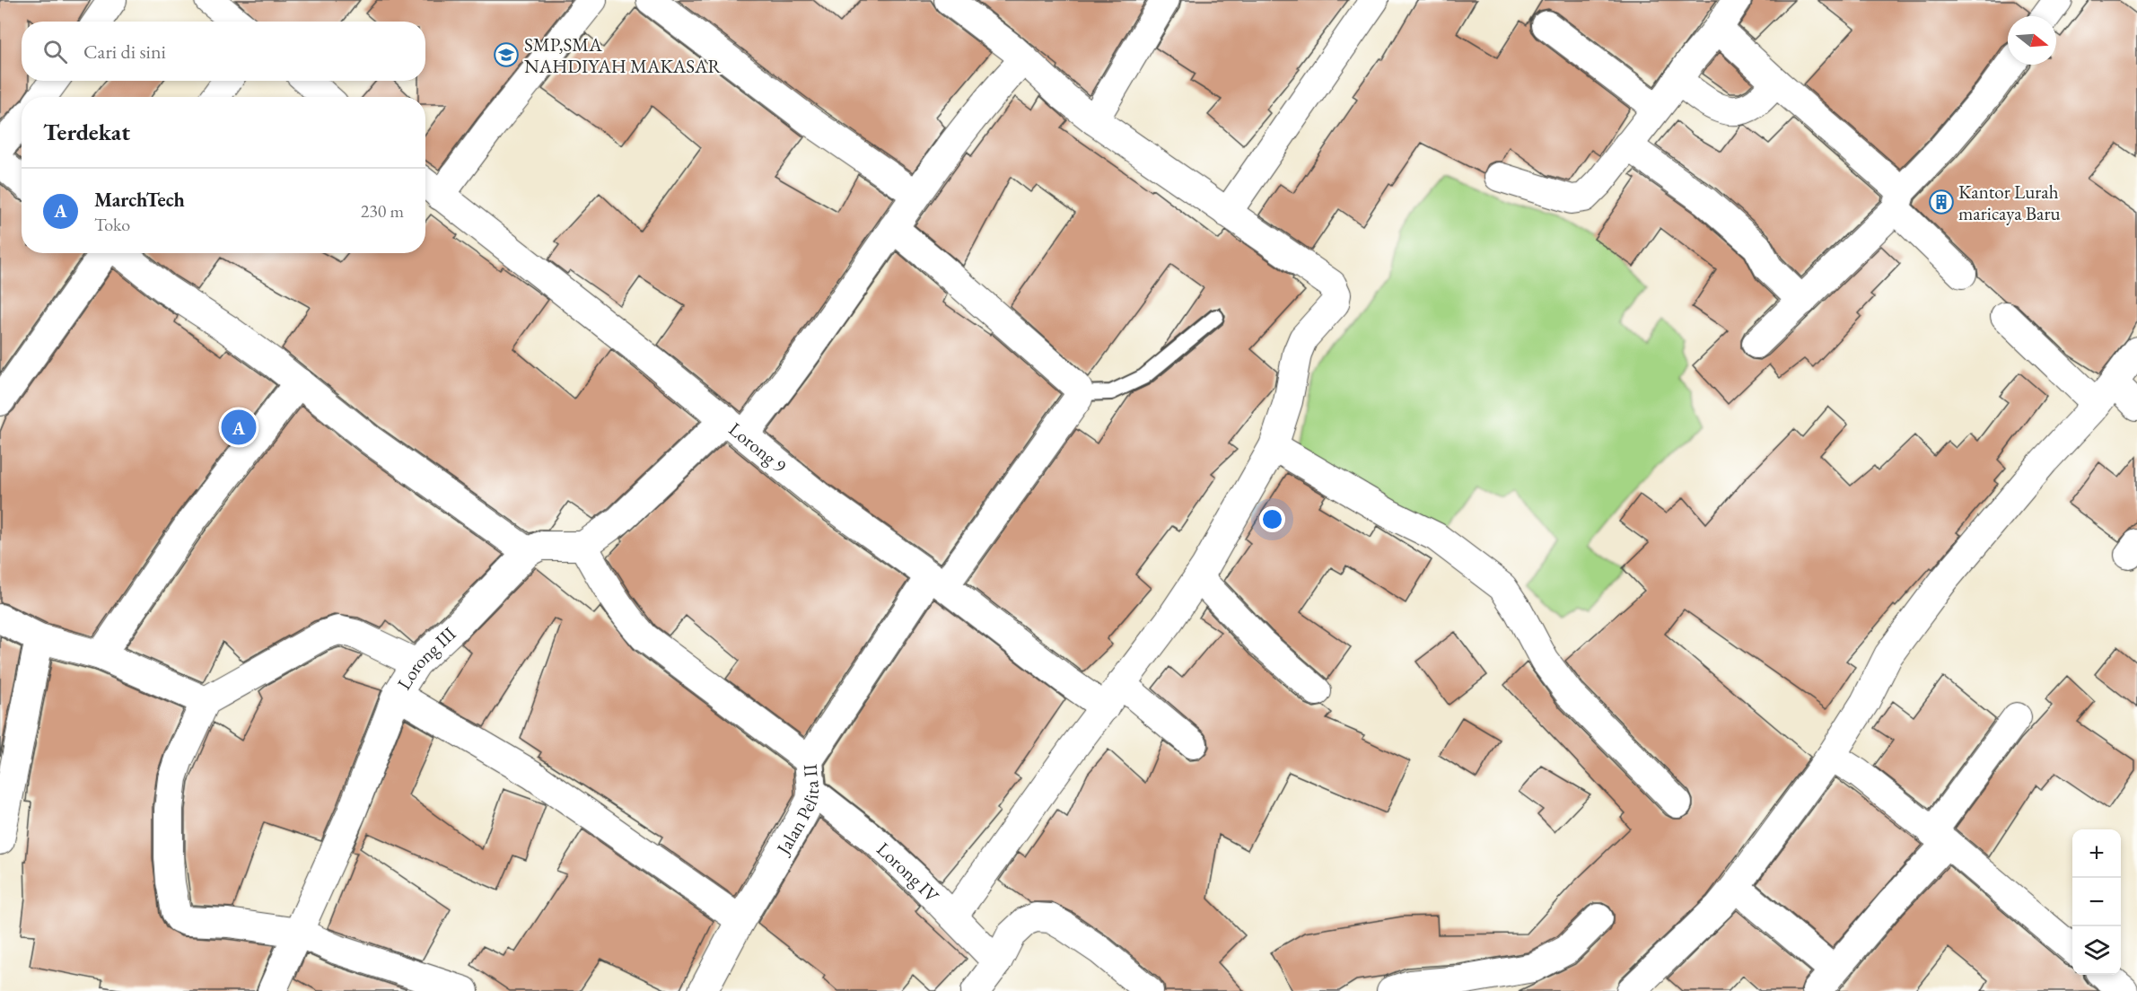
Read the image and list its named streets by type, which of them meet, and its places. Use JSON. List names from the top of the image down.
{
  "streets": {
    "street": [
      "Lorong 9",
      "Lorong III",
      "Jalan Pelita II",
      "Lorong IV"
    ]
  },
  "crossings": [
    ["Lorong 9", "Jalan Pelita II"],
    ["Lorong III", "Jalan Pelita II"],
    ["Jalan Pelita II", "Lorong IV"]
  ],
  "places": {
    "school or university": ["SMP,SMA NAHDIYAH MAKASAR"],
    "building": ["Kantor Lurah maricaya Baru"]
  },
  "north": "right",
  "page": {
    "search": "Cari di sini",
    "heading": "Terdekat",
    "list": [
      {
        "mark": "A",
        "name": "MarchTech",
        "note": "Toko",
        "value": "230 m"
      }
    ],
    "pins": "A",
    "map_buttons": ["+", "−"]
  }
}
